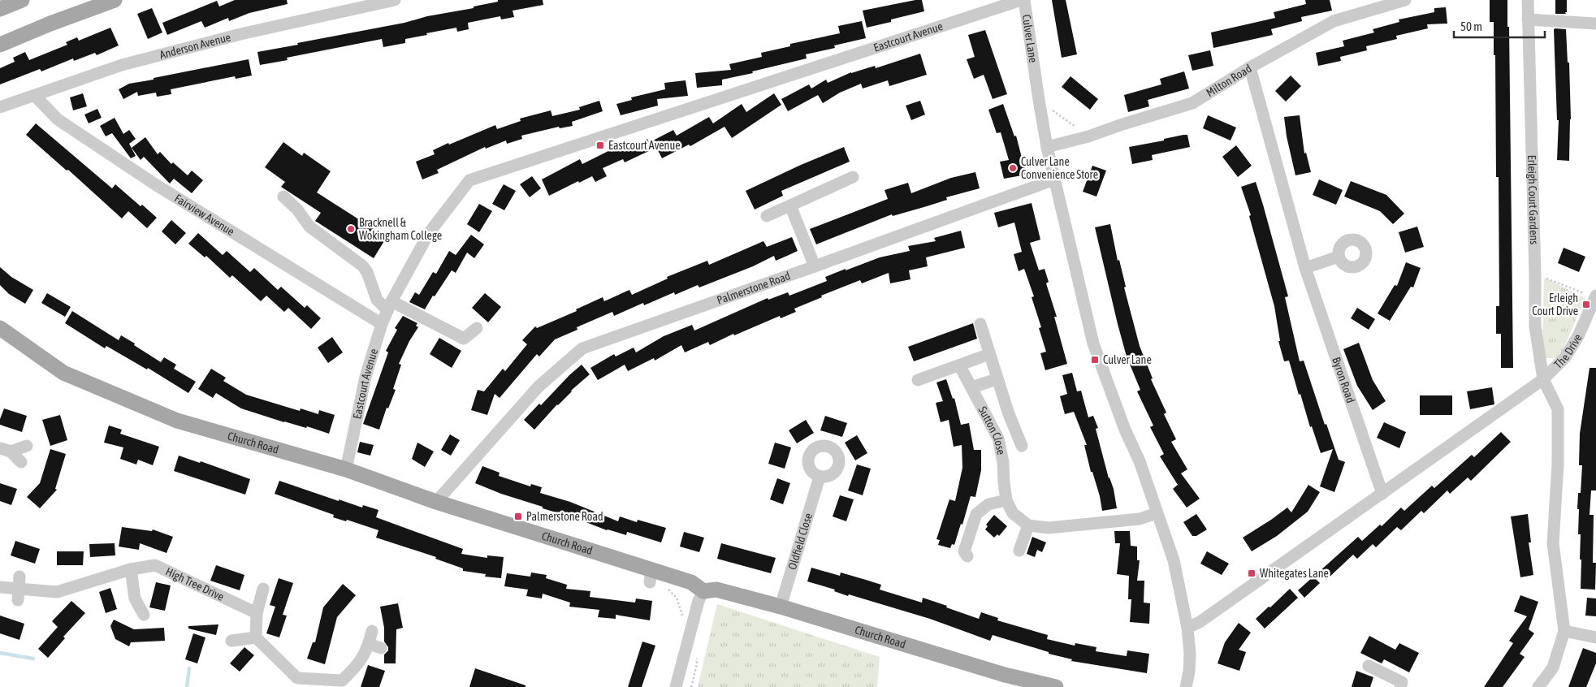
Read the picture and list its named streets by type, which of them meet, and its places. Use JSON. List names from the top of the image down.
{
  "streets": {
    "main road": ["Church Road"],
    "street": [
      "Eastcourt Avenue",
      "Culver Lane",
      "Anderson Avenue",
      "Milton Road",
      "Erleigh Court Gardens",
      "Fairview Avenue",
      "Palmerstone Road",
      "The Drive",
      "Byron Road",
      "Sutton Close",
      "Oldfield Close",
      "High Tree Drive"
    ]
  },
  "crossings": [
    ["Eastcourt Avenue", "Fairview Avenue"],
    ["Eastcourt Avenue", "Church Road"],
    ["Culver Lane", "Milton Road"],
    ["Culver Lane", "Palmerstone Road"],
    ["Anderson Avenue", "Fairview Avenue"],
    ["Milton Road", "Byron Road"],
    ["Erleigh Court Gardens", "The Drive"],
    ["Palmerstone Road", "Church Road"],
    ["Church Road", "Oldfield Close"]
  ],
  "places": {
    "transit": [
      "Eastcourt Avenue",
      "Erleigh Court Drive",
      "Culver Lane",
      "Palmerstone Road",
      "Whitegates Lane"
    ],
    "other": ["Culver Lane Convenience Store", "Bracknell & Wokingham College"]
  },
  "scale_bar": "50 m"
}
